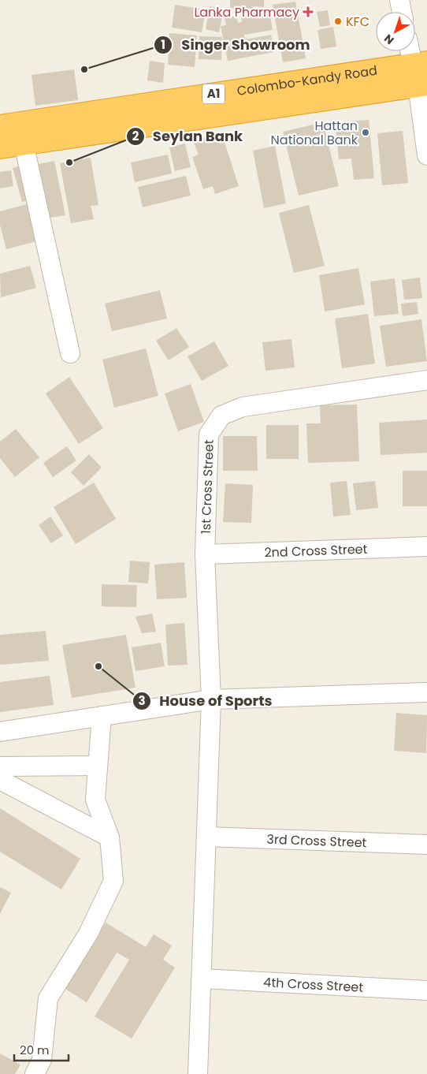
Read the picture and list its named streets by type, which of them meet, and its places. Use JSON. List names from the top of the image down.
{
  "streets": {
    "highway": ["Colombo-Kandy Road", "A1"],
    "street": [
      "1st Cross Street",
      "2nd Cross Street",
      "3rd Cross Street",
      "4th Cross Street"
    ]
  },
  "crossings": [
    ["1st Cross Street", "2nd Cross Street"],
    ["1st Cross Street", "3rd Cross Street"],
    ["1st Cross Street", "4th Cross Street"]
  ],
  "places": {
    "health": ["Lanka Pharmacy"],
    "other": [
      "KFC",
      "Singer Showroom",
      "Hattan National Bank",
      "Seylan Bank",
      "House of Sports"
    ]
  },
  "scale_bar": "20 m",
  "north": "bottom left"
}
